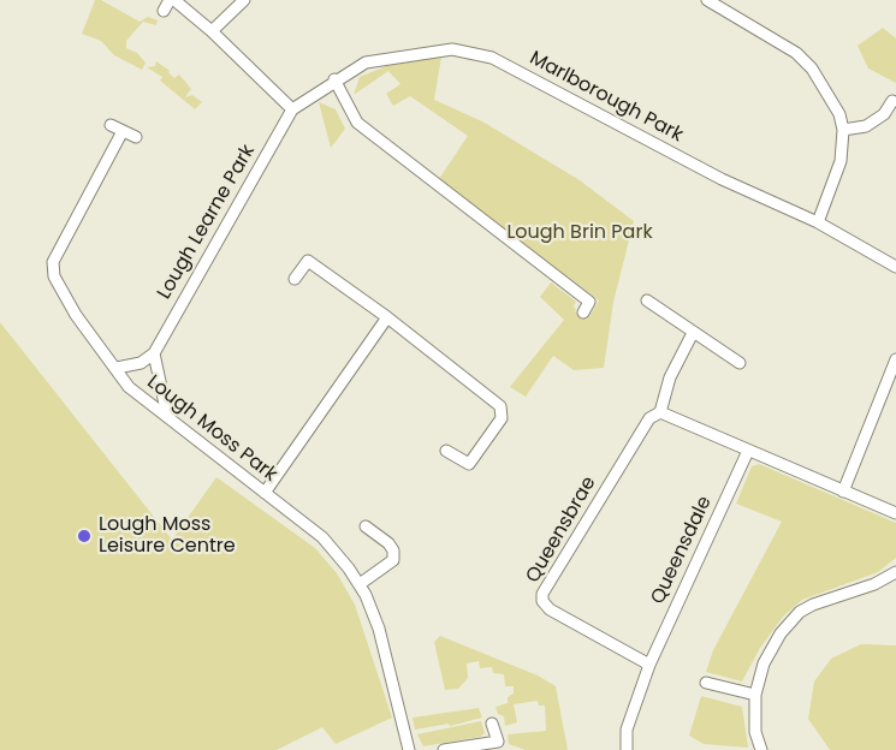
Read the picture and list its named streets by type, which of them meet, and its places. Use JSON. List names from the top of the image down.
{
  "streets": {
    "street": [
      "Marlborough Park",
      "Lough Learne Park",
      "Lough Moss Park",
      "Queensbrae",
      "Queensdale"
    ]
  },
  "crossings": [
    ["Marlborough Park", "Lough Learne Park"],
    ["Queensbrae", "Queensdale"]
  ],
  "parks": ["Lough Brin Park"],
  "places": ["Lough Moss Leisure Centre"]
}
